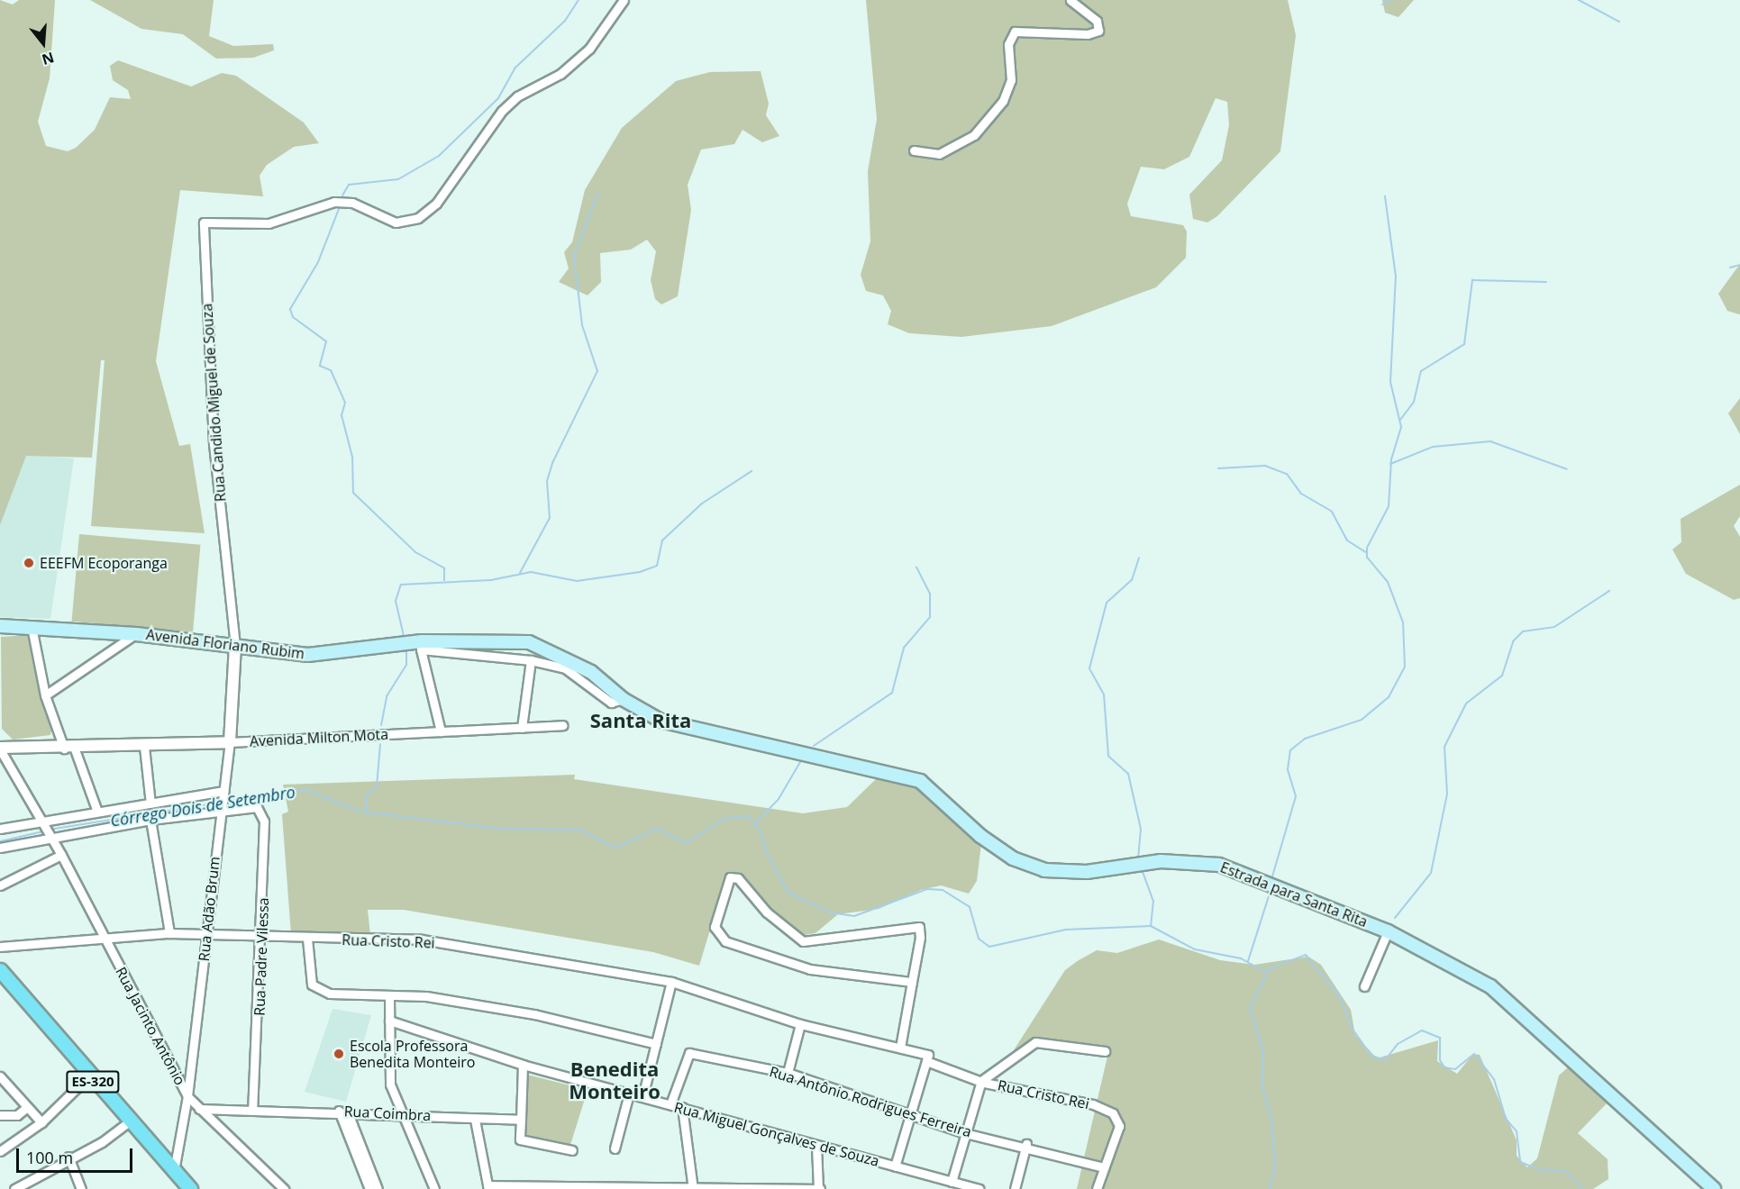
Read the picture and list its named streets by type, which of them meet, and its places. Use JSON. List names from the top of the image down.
{
  "streets": {
    "main road": ["Avenida Floriano Rubim", "Estrada para Santa Rita", "ES-320"],
    "street": [
      "Rua Candido Miguel de Souza",
      "Avenida Milton Mota",
      "Rua Adão Brum",
      "Rua Cristo Rei",
      "Rua Padre Vilessa",
      "Rua Jacinto Antônio",
      "Rua Antônio Rodrigues Ferreira",
      "Rua Coimbra",
      "Rua Miguel Gonçalves de Souza"
    ]
  },
  "crossings": [
    ["Rua Candido Miguel de Souza", "Avenida Floriano Rubim"],
    ["Rua Candido Miguel de Souza", "Rua Adão Brum"],
    ["Avenida Floriano Rubim", "Estrada para Santa Rita"],
    ["Avenida Floriano Rubim", "Rua Adão Brum"],
    ["Avenida Milton Mota", "Rua Adão Brum"],
    ["Avenida Milton Mota", "Rua Jacinto Antônio"],
    ["Rua Adão Brum", "Rua Cristo Rei"],
    ["Rua Adão Brum", "Rua Padre Vilessa"],
    ["Rua Adão Brum", "Rua Jacinto Antônio"],
    ["Rua Adão Brum", "ES-320"],
    ["Rua Cristo Rei", "Rua Padre Vilessa"],
    ["Rua Cristo Rei", "Rua Jacinto Antônio"],
    ["Rua Cristo Rei", "Rua Antônio Rodrigues Ferreira"],
    ["Rua Padre Vilessa", "Rua Coimbra"],
    ["Rua Jacinto Antônio", "Rua Coimbra"],
    ["Rua Antônio Rodrigues Ferreira", "Rua Miguel Gonçalves de Souza"]
  ],
  "districts": ["Santa Rita", "Benedita Monteiro"],
  "water": ["Córrego Dois de Setembro"],
  "places": ["EEEFM Ecoporanga", "Escola Professora Benedita Monteiro"],
  "scale_bar": "100 m",
  "north": "bottom"
}
